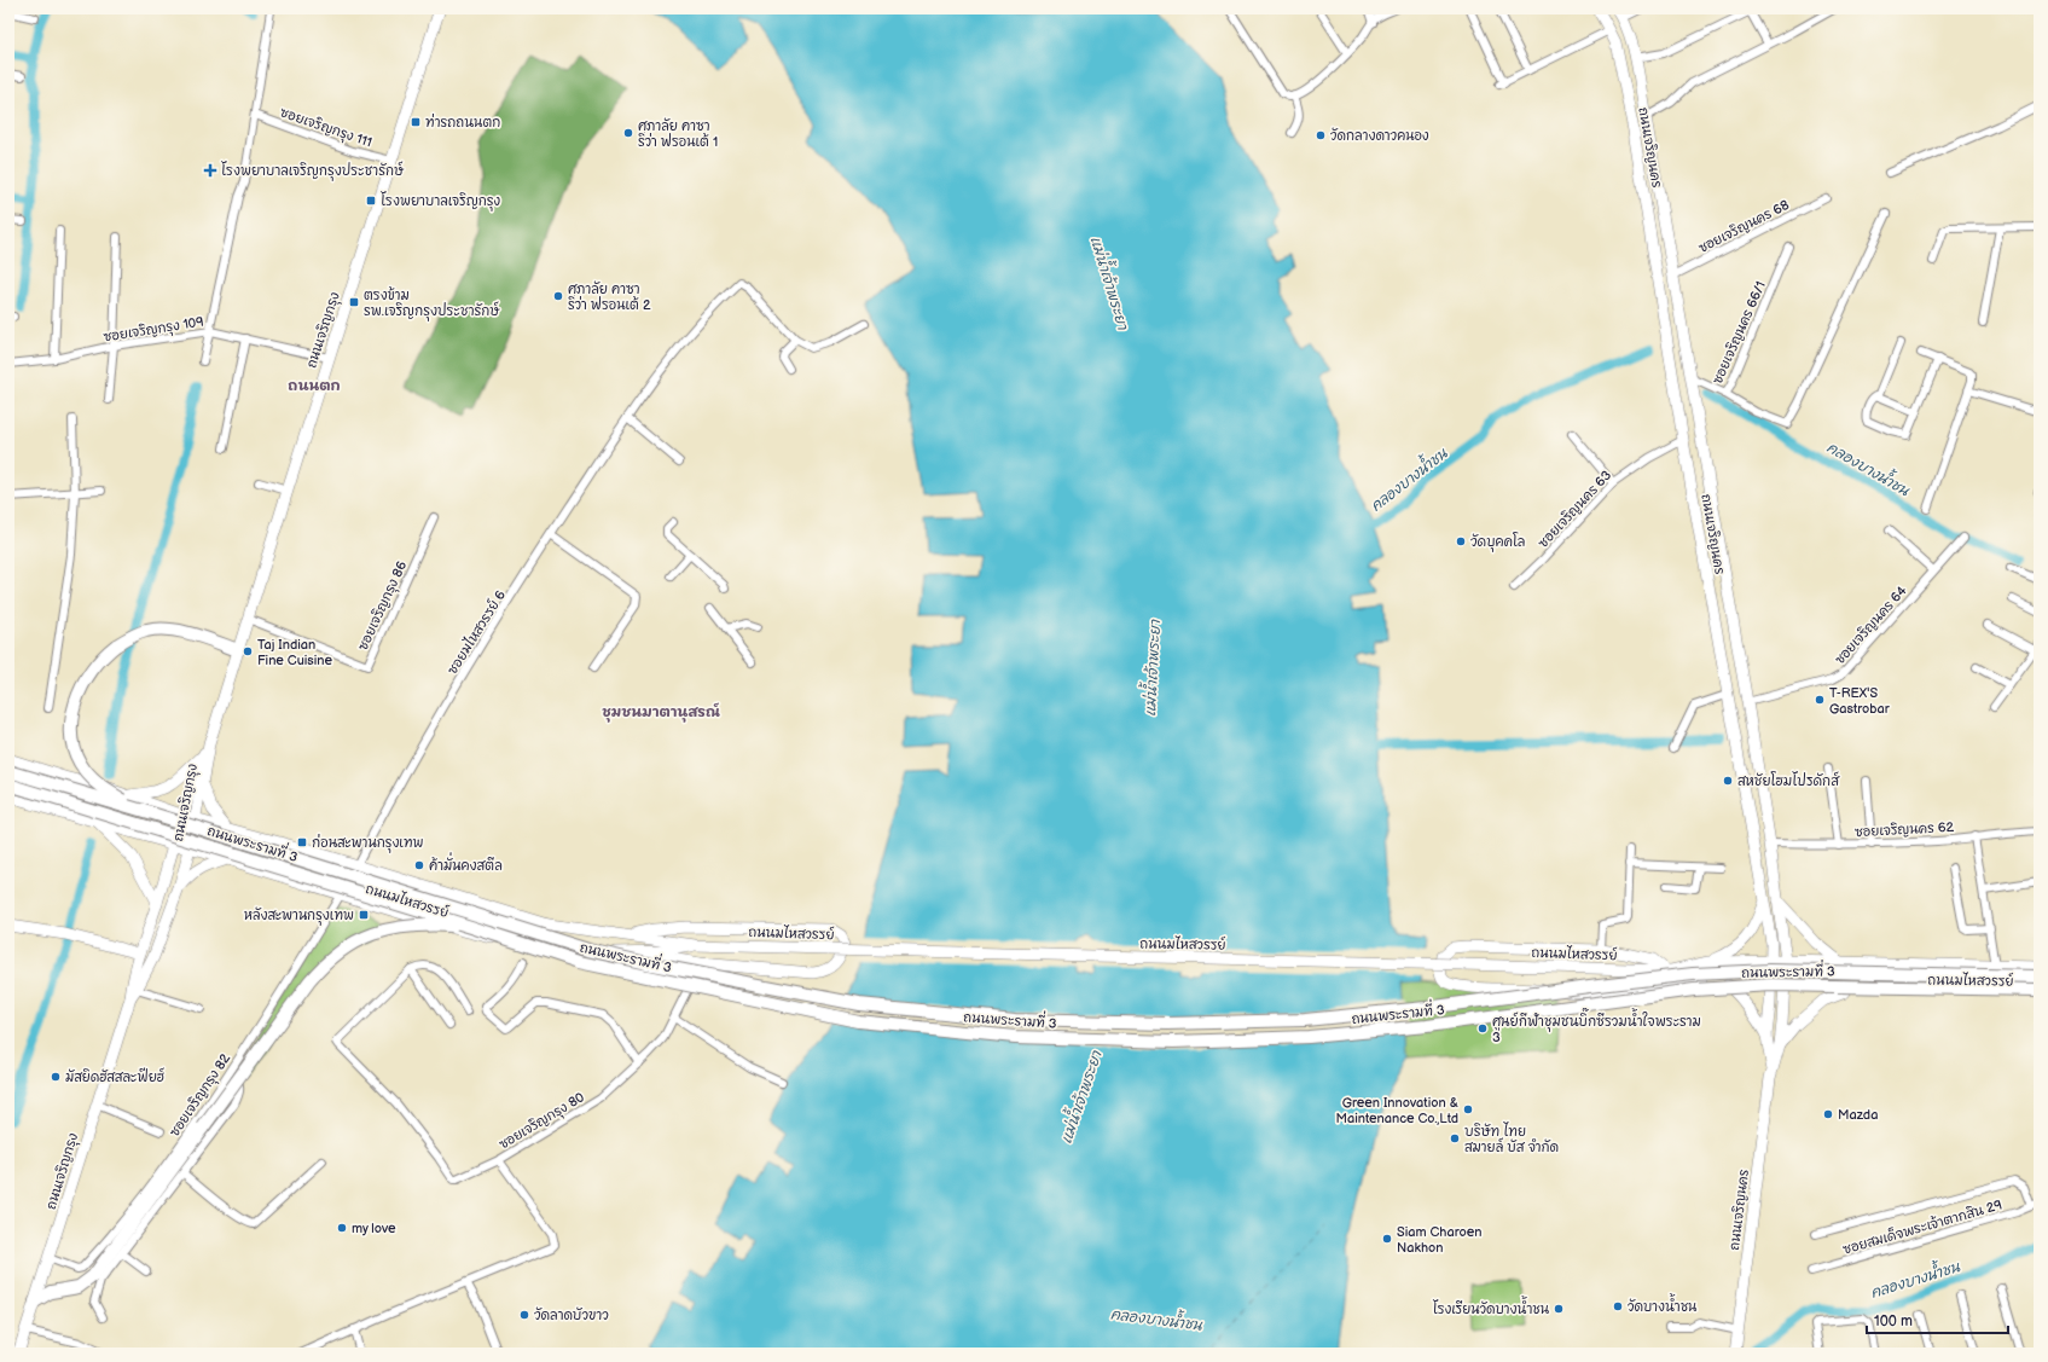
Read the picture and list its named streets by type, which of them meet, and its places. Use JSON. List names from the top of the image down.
{
  "streets": {
    "main road": [
      "ถนนเจริญนคร",
      "ถนนเจริญกรุง",
      "ถนนพระรามที่ 3",
      "ถนนมไหสวรรย์"
    ],
    "street": [
      "ซอยเจริญกรุง 111",
      "ซอยเจริญนคร 68",
      "ซอยเจริญกรุง 109",
      "ซอยเจริญนคร 66/1",
      "ซอยเจริญนคร 63",
      "ซอยเจริญกรุง 86",
      "ซอยเจริญนคร 64",
      "ซอยมไหสวรรย์ 6",
      "ซอยเจริญนคร 62",
      "ซอยเจริญกรุง 82",
      "ซอยเจริญกรุง 80",
      "ซอยสมเด็จพระเจ้าตากสิน 29"
    ]
  },
  "crossings": [
    ["ซอยเจริญกรุง 111", "ถนนเจริญกรุง"],
    ["ถนนเจริญนคร", "ซอยเจริญนคร 68"],
    ["ถนนเจริญนคร", "ซอยเจริญนคร 66/1"],
    ["ถนนเจริญนคร", "ซอยเจริญนคร 63"],
    ["ถนนเจริญนคร", "ซอยเจริญนคร 64"],
    ["ถนนเจริญนคร", "ซอยเจริญนคร 62"],
    ["ถนนเจริญนคร", "ถนนมไหสวรรย์"],
    ["ซอยเจริญกรุง 109", "ถนนเจริญกรุง"],
    ["ถนนเจริญกรุง", "ซอยเจริญกรุง 86"],
    ["ถนนเจริญกรุง", "ถนนมไหสวรรย์"],
    ["ถนนเจริญกรุง", "ซอยเจริญกรุง 82"],
    ["ซอยมไหสวรรย์ 6", "ถนนมไหสวรรย์"],
    ["ถนนมไหสวรรย์", "ซอยเจริญกรุง 82"]
  ],
  "districts": ["ถนนตก", "ชุมชนมาตานุสรณ์"],
  "water": ["แม่น้ำเจ้าพระยา", "คลองบางน้ำชน"],
  "places": {
    "transit": [
      "ท่ารถถนนตก",
      "โรงพยาบาลเจริญกรุง",
      "ตรงข้าม รพ.เจริญกรุงประชารักษ์",
      "ก่อนสะพานกรุงเทพ",
      "หลังสะพานกรุงเทพ"
    ],
    "other": [
      "ศุภาลัย คาซา ริว่า ฟรอนเต้ 1",
      "วัดกลางดาวคนอง",
      "ศุภาลัย คาซา ริว่า ฟรอนเต้ 2",
      "วัดบุคคโล",
      "Taj Indian Fine Cuisine",
      "T-REX'S Gastrobar",
      "สหชัยโฮมโปรดักส์",
      "ค้ามั่นคงสตีล",
      "ศูนย์กีฬาชุมชนบิ๊กซีรวมน้ำใจพระราม 3",
      "มัสยิดฮัสสละฟียฮ์",
      "Green Innovation & Maintenance Co.,Ltd",
      "Mazda",
      "บริษัท ไทย สมายล์ บัส จำกัด",
      "my love",
      "Siam Charoen Nakhon",
      "วัดบางน้ำชน",
      "โรงเรียนวัดบางน้ำชน",
      "วัดลาดบัวขาว"
    ],
    "health": ["โรงพยาบาลเจริญกรุงประชารักษ์"]
  },
  "scale_bar": "100 m"
}
